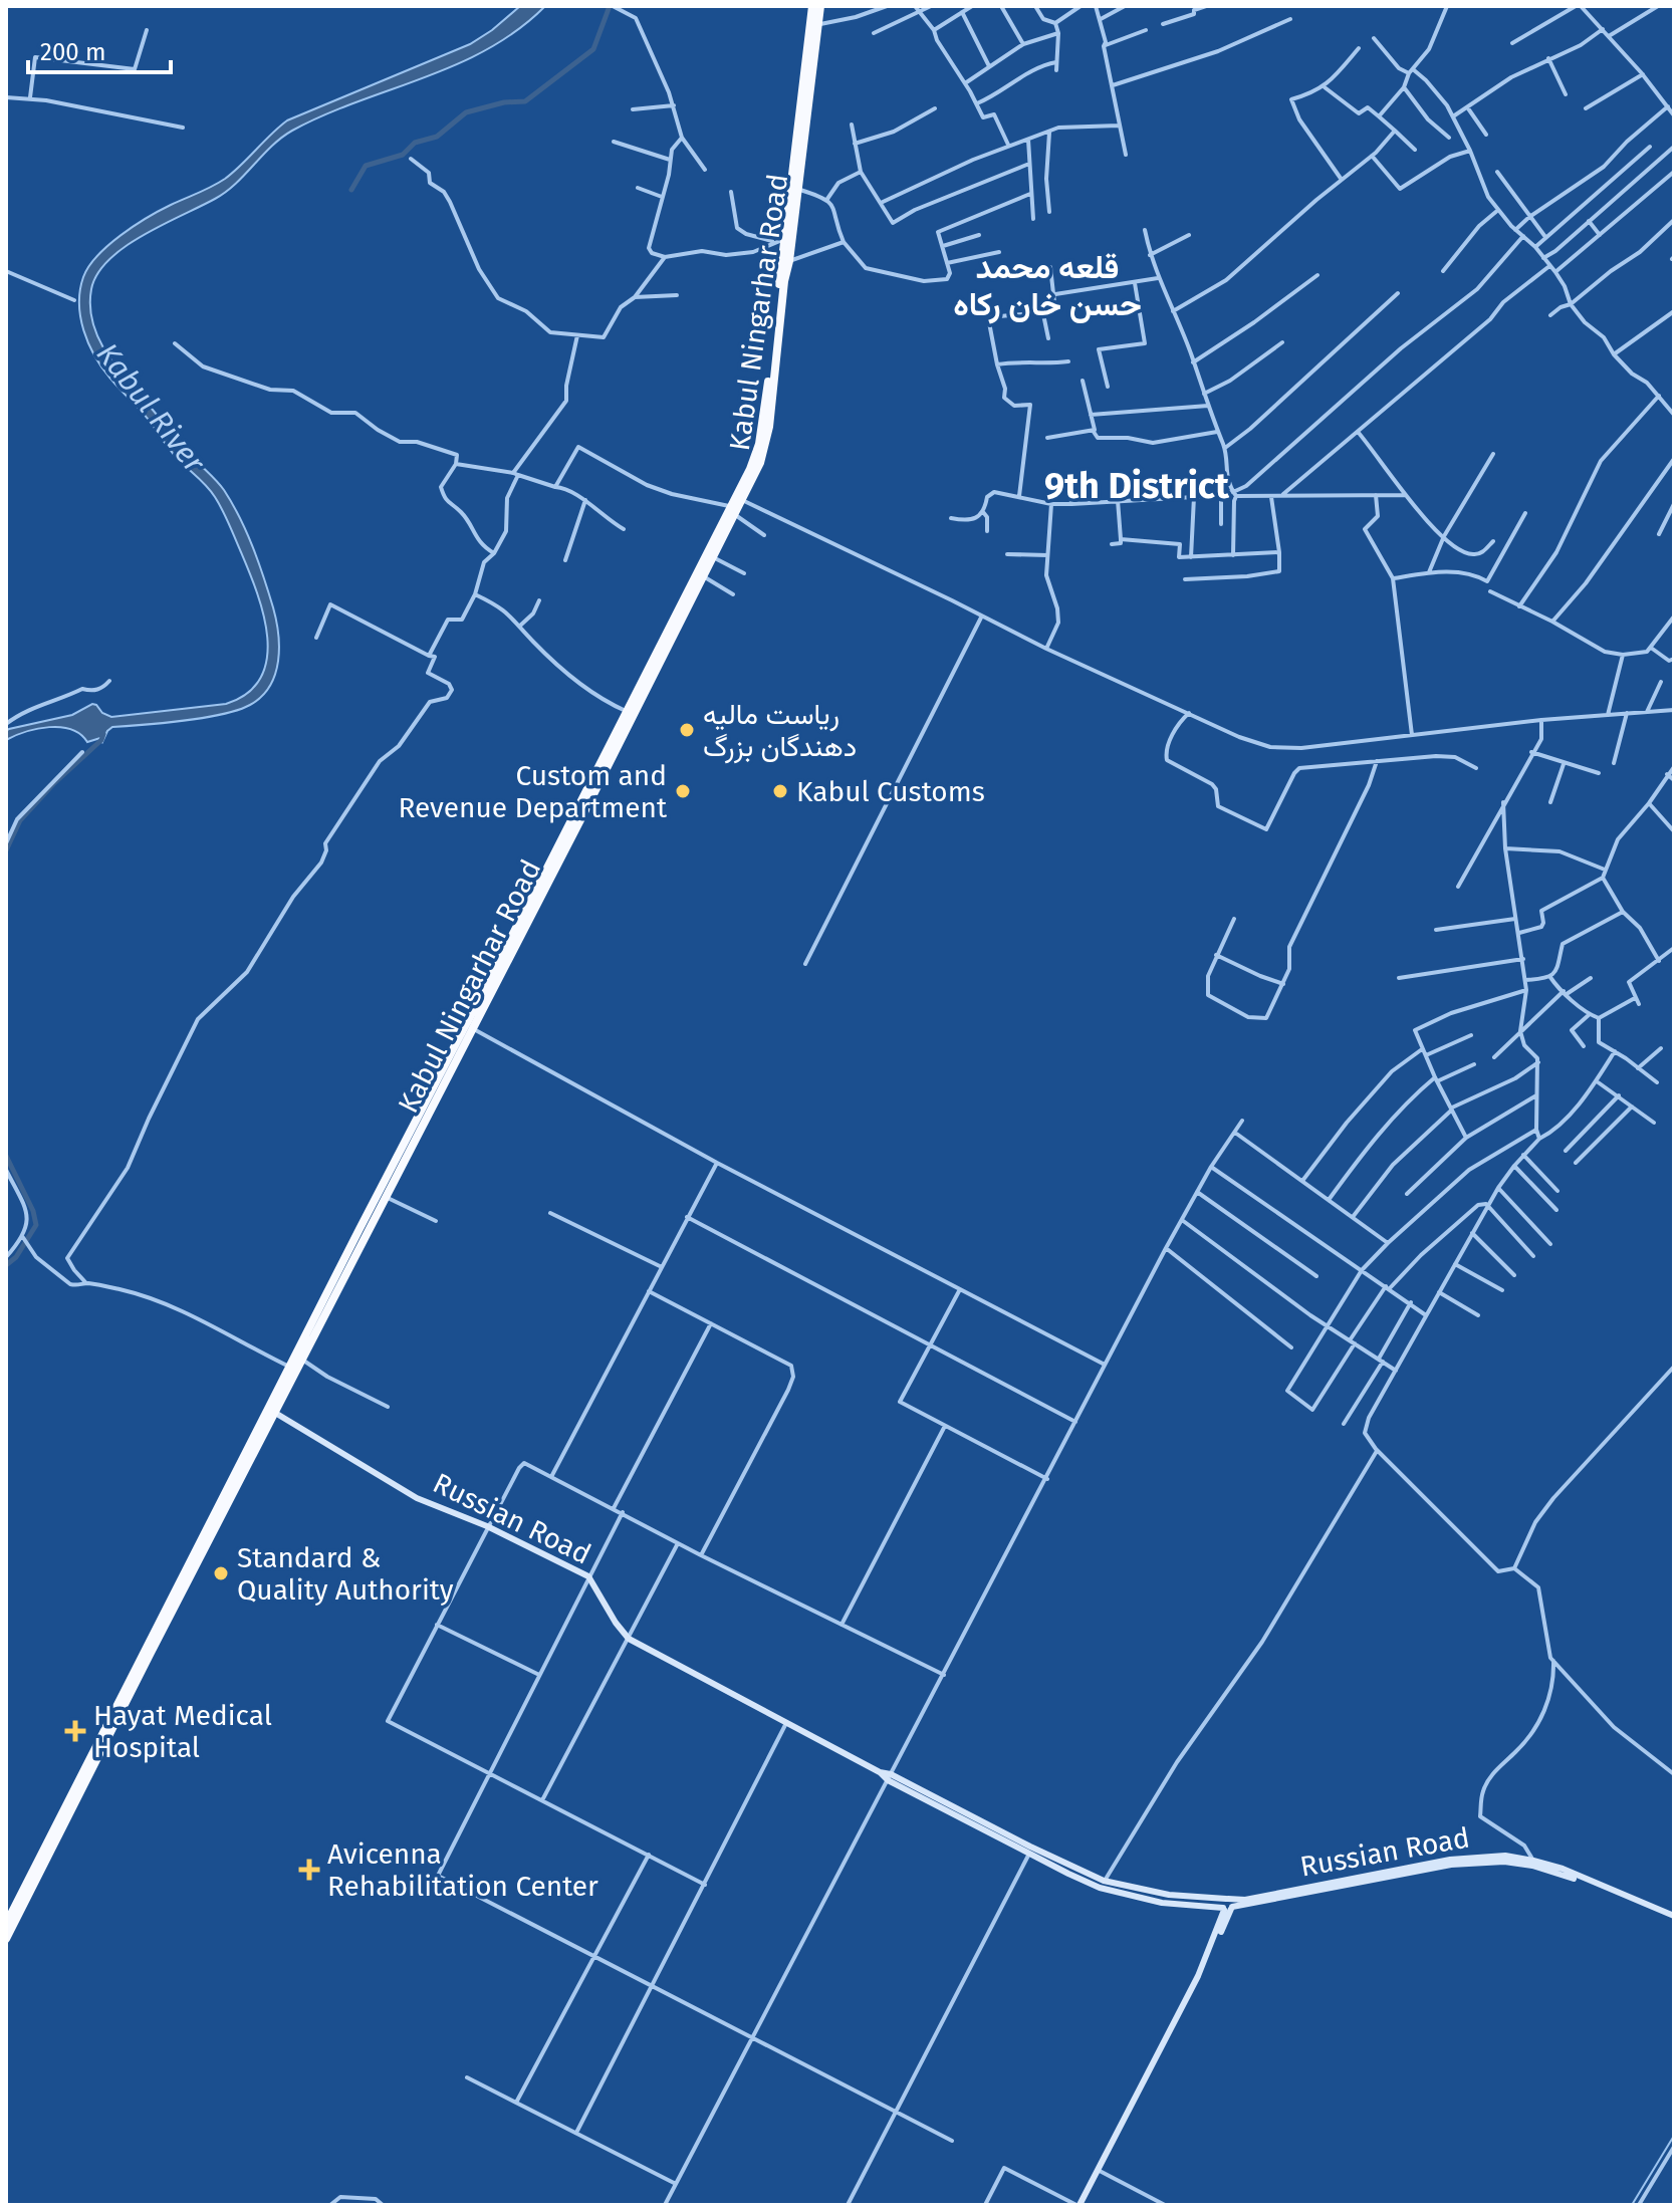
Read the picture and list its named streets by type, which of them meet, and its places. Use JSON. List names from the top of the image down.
{
  "streets": {
    "highway": ["Kabul Ningarhar Road"],
    "main road": ["Russian Road"]
  },
  "crossings": [
    ["Kabul Ningarhar Road", "Russian Road"]
  ],
  "districts": ["قلعه محمد حسن خان رکاه", "9th District"],
  "water": ["Kabul River"],
  "places": {
    "other": [
      "ریاست مالیه دهندگان بزرگ",
      "Custom and Revenue Department",
      "Kabul Customs",
      "Standard & Quality Authority"
    ],
    "health": ["Hayat Medical Hospital", "Avicenna Rehabilitation Center"]
  },
  "scale_bar": "200 m"
}
